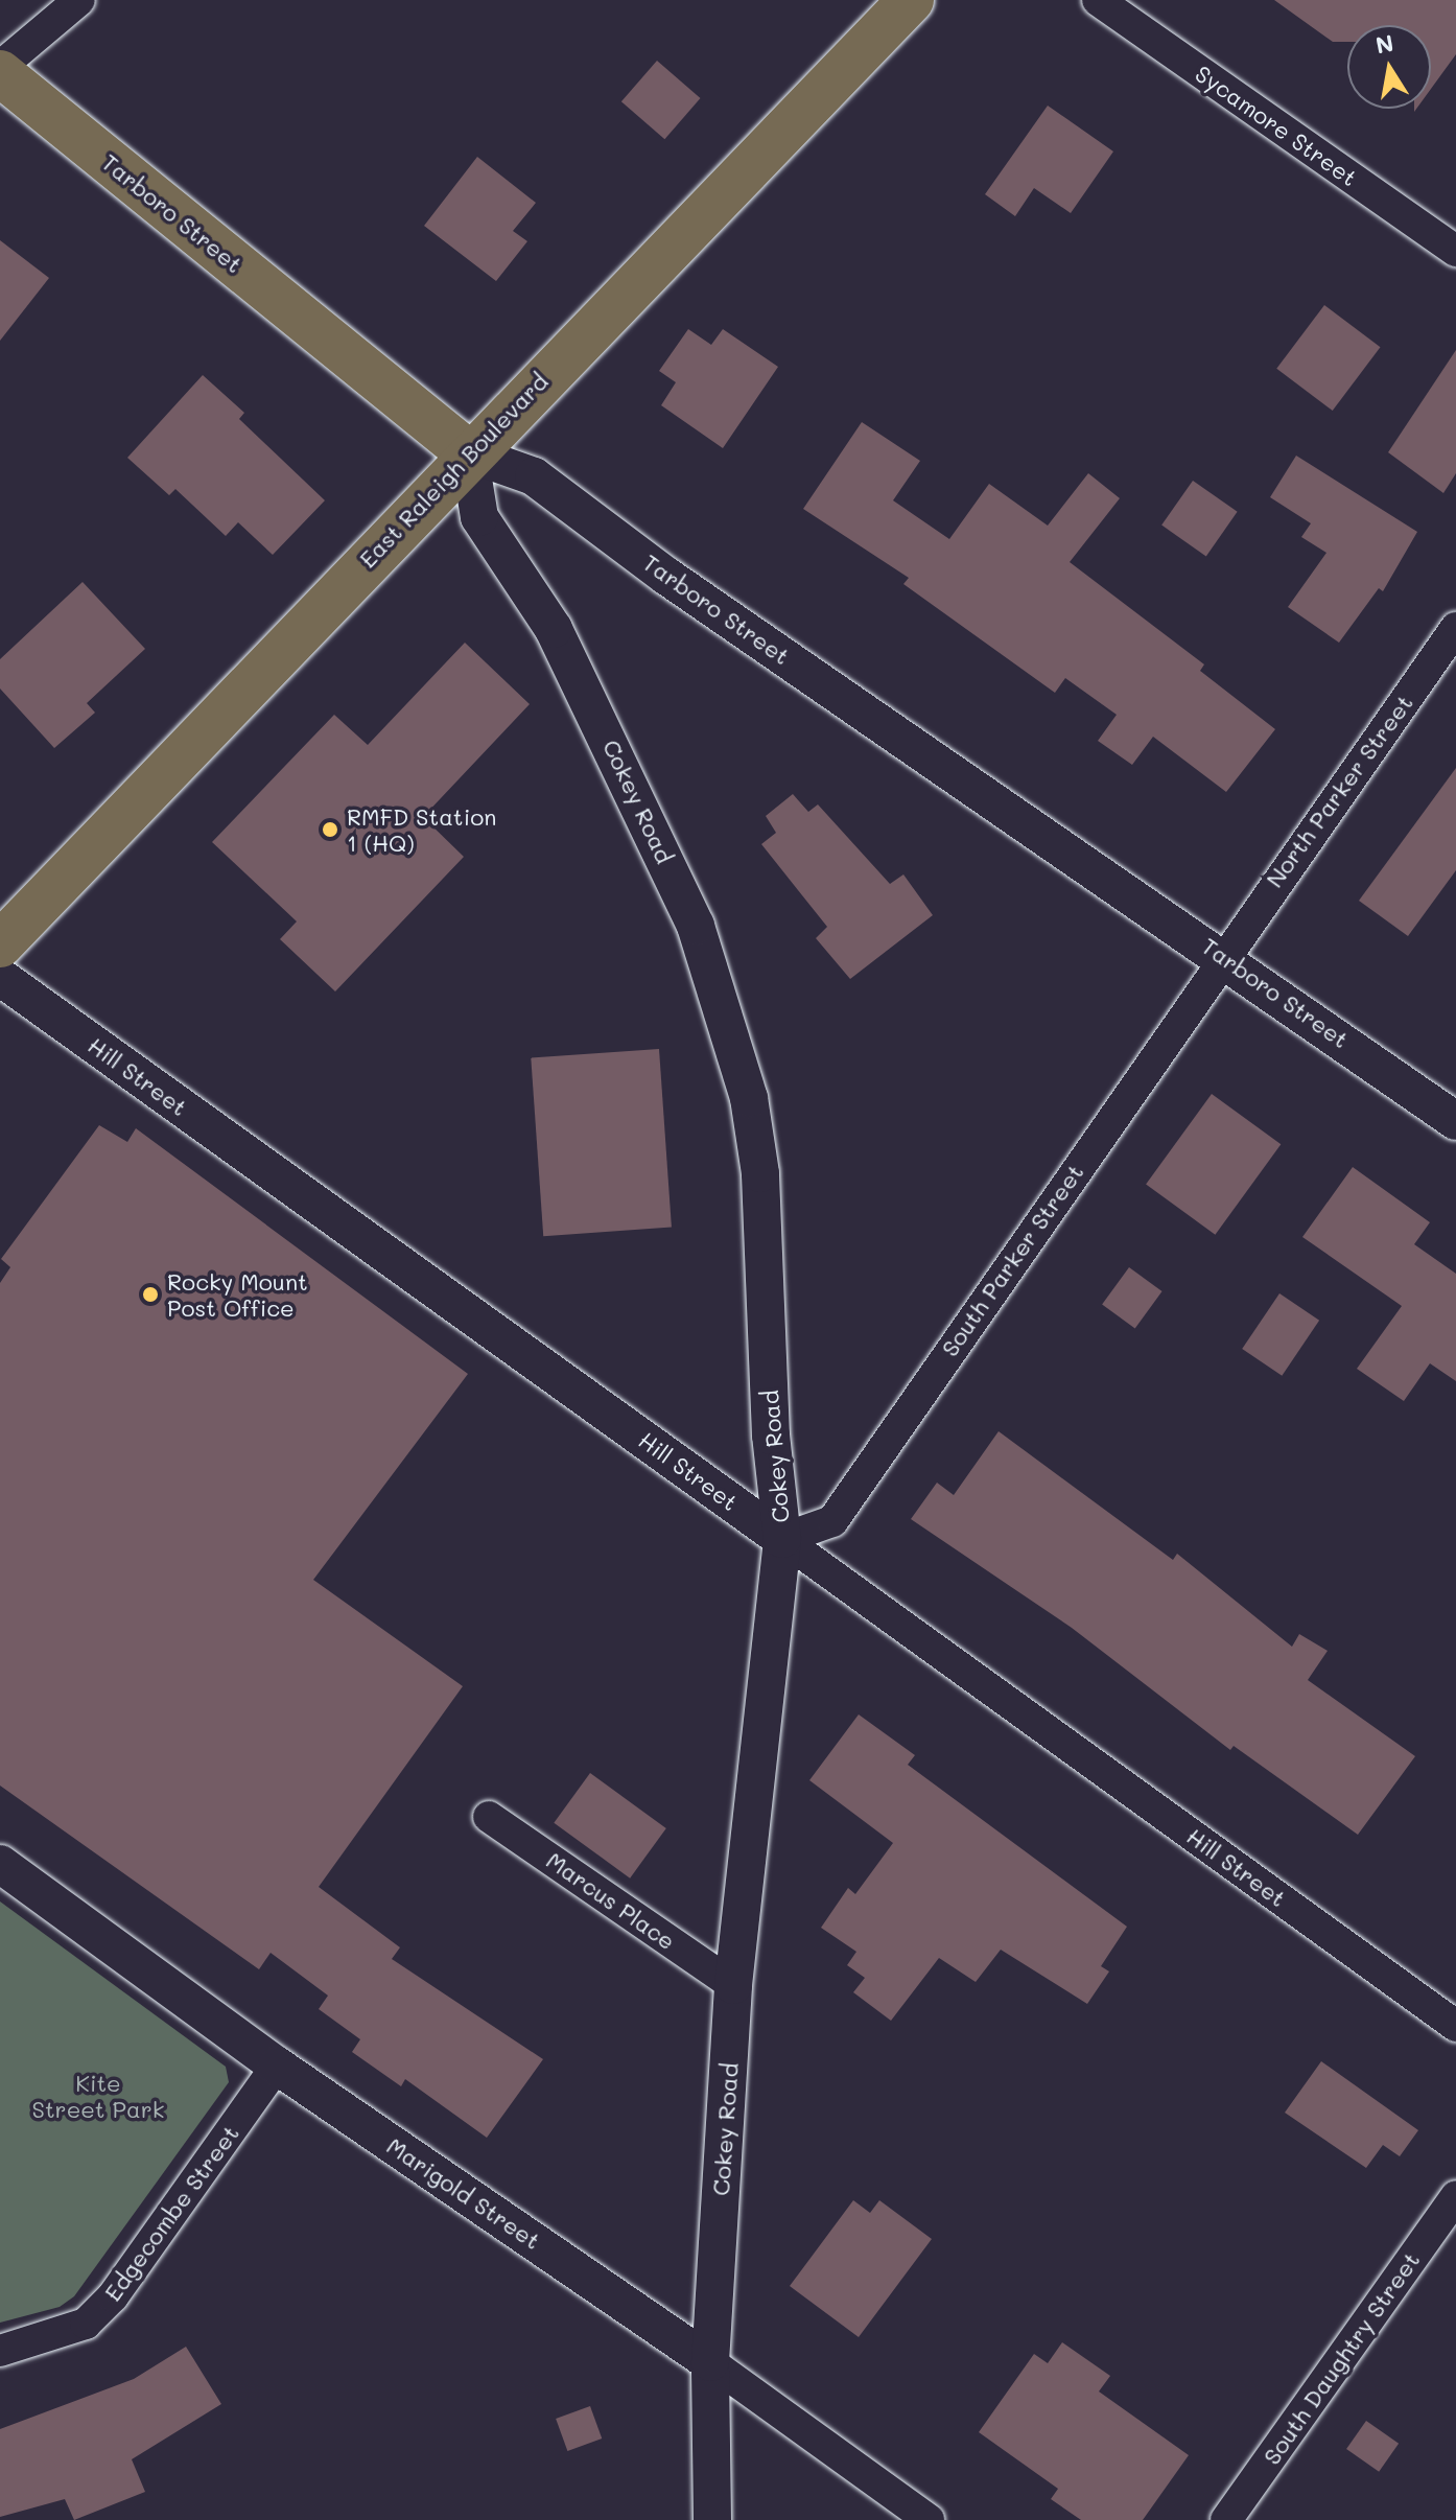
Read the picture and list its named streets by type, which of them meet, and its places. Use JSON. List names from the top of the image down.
{
  "streets": {
    "main road": ["Tarboro Street", "East Raleigh Boulevard"],
    "street": [
      "Sycamore Street",
      "North Parker Street",
      "Cokey Road",
      "Hill Street",
      "South Parker Street",
      "Marcus Place",
      "Marigold Street",
      "Edgecombe Street",
      "South Daughtry Street"
    ]
  },
  "crossings": [
    ["Tarboro Street", "East Raleigh Boulevard"],
    ["Tarboro Street", "North Parker Street"],
    ["Tarboro Street", "Cokey Road"],
    ["Tarboro Street", "South Parker Street"],
    ["East Raleigh Boulevard", "Cokey Road"],
    ["North Parker Street", "South Parker Street"],
    ["Cokey Road", "Hill Street"],
    ["Cokey Road", "South Parker Street"],
    ["Cokey Road", "Marcus Place"],
    ["Cokey Road", "Marigold Street"],
    ["Hill Street", "South Parker Street"],
    ["Marigold Street", "Edgecombe Street"]
  ],
  "parks": ["Kite Street Park"],
  "places": ["RMFD Station 1 (HQ)", "Rocky Mount Post Office"],
  "north": "top"
}
